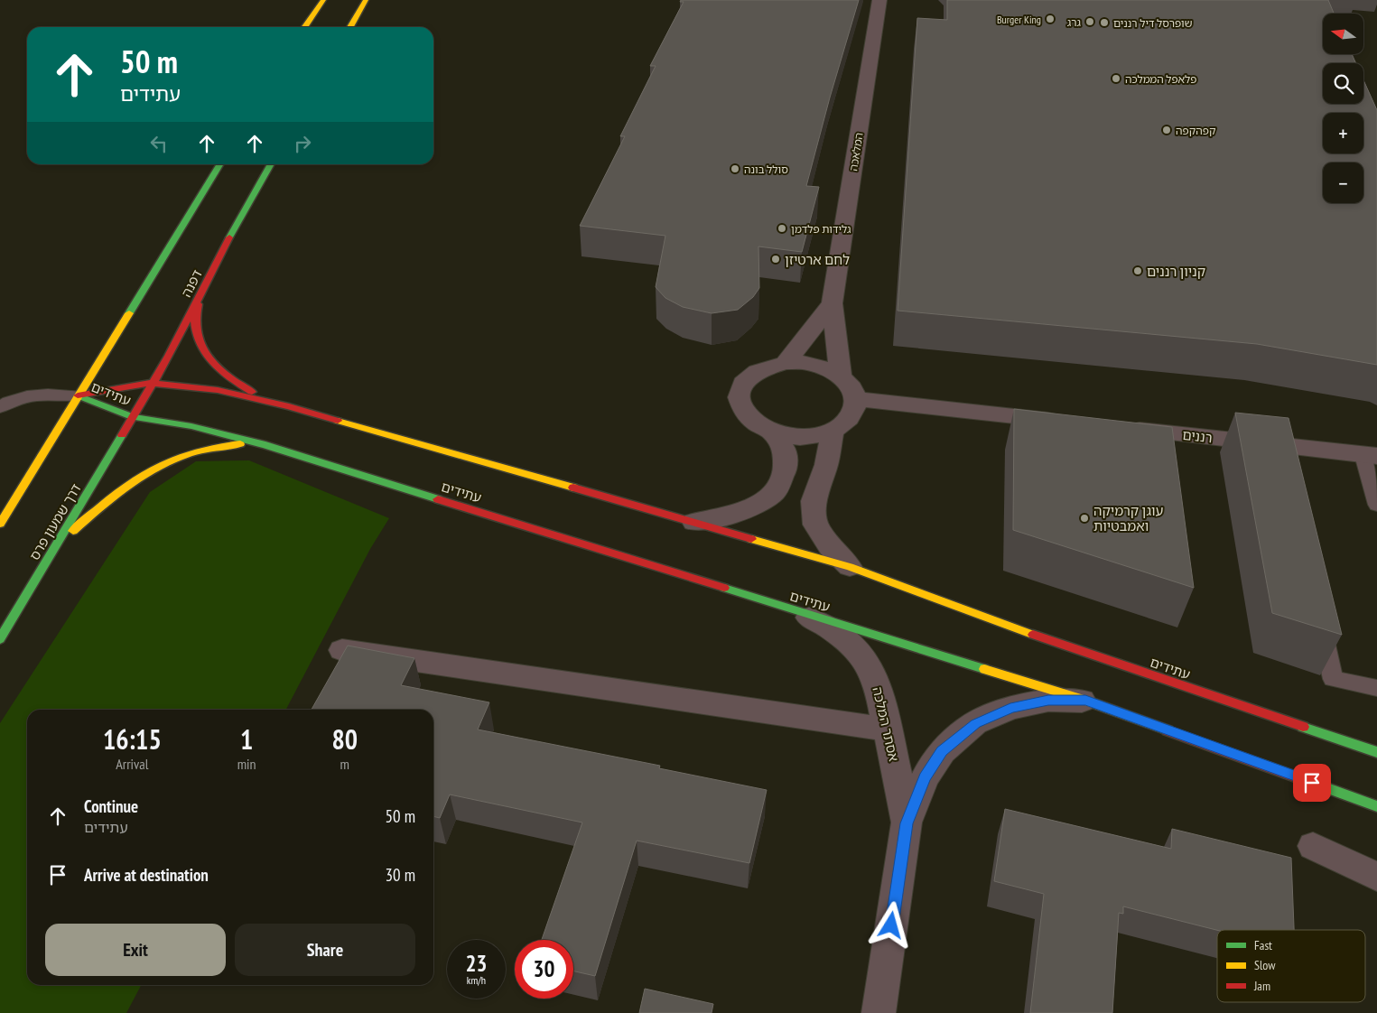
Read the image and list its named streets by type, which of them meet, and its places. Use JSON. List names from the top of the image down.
{
  "streets": {
    "street": [
      "המלאכה",
      "דפנה",
      "עתידים",
      "רננים",
      "דרך שמעון פרס",
      "אסתר המלכה"
    ]
  },
  "crossings": [
    ["דפנה", "עתידים"],
    ["דפנה", "דרך שמעון פרס"],
    ["עתידים", "דרך שמעון פרס"],
    ["עתידים", "אסתר המלכה"]
  ],
  "places": [
    "Burger King",
    "גרג",
    "שופרסל דיל רננים",
    "פלאפל הממלכה",
    "קפהקפה",
    "סולל בונה",
    "גלידות פלדמן",
    "לחם ארטיזן",
    "קניון רננים",
    "עוגן קרמיקה ואמבטיות"
  ],
  "legend": ["Fast", "Slow", "Jam"],
  "north": "left",
  "page": {
    "map_buttons": ["+", "−"],
    "turn": ["50 m", "עתידים"],
    "eta": [
      "16:15",
      "Arrival",
      "1",
      "min",
      "80",
      "m"
    ],
    "list": [
      {
        "name": "Continue",
        "note": "עתידים",
        "value": "50 m"
      },
      {
        "name": "Arrive at destination",
        "value": "30 m"
      }
    ],
    "buttons": ["Exit", "Share"],
    "speed": "23 km/h",
    "limit": "30"
  }
}
